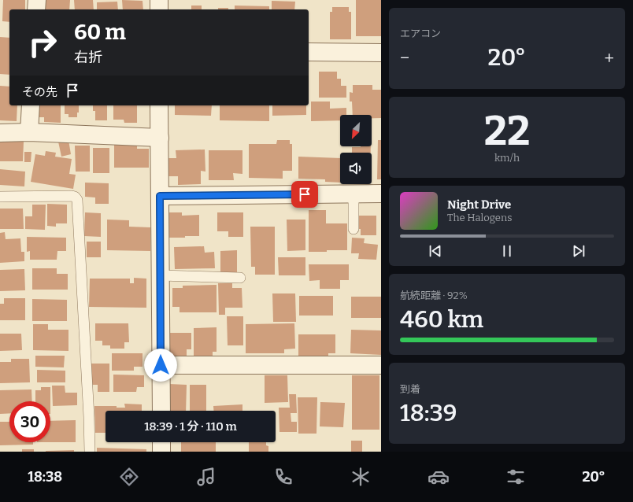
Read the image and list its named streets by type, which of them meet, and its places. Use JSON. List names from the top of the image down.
{
  "north": "bottom left",
  "page": {
    "tile": [
      "エアコン",
      ["22", "km/h"],
      ["航続距離 · 92%", "460 km"],
      ["到着", "18:39"]
    ],
    "turn": ["60 m", "右折"],
    "heat": ["−", "20°", "+"],
    "then": "その先",
    "song": ["Night Drive", "The Halogens"],
    "limit": "30",
    "trip": "18:39 · 1 分 · 110 m",
    "tabs": ["18:38", "20°"]
  }
}
